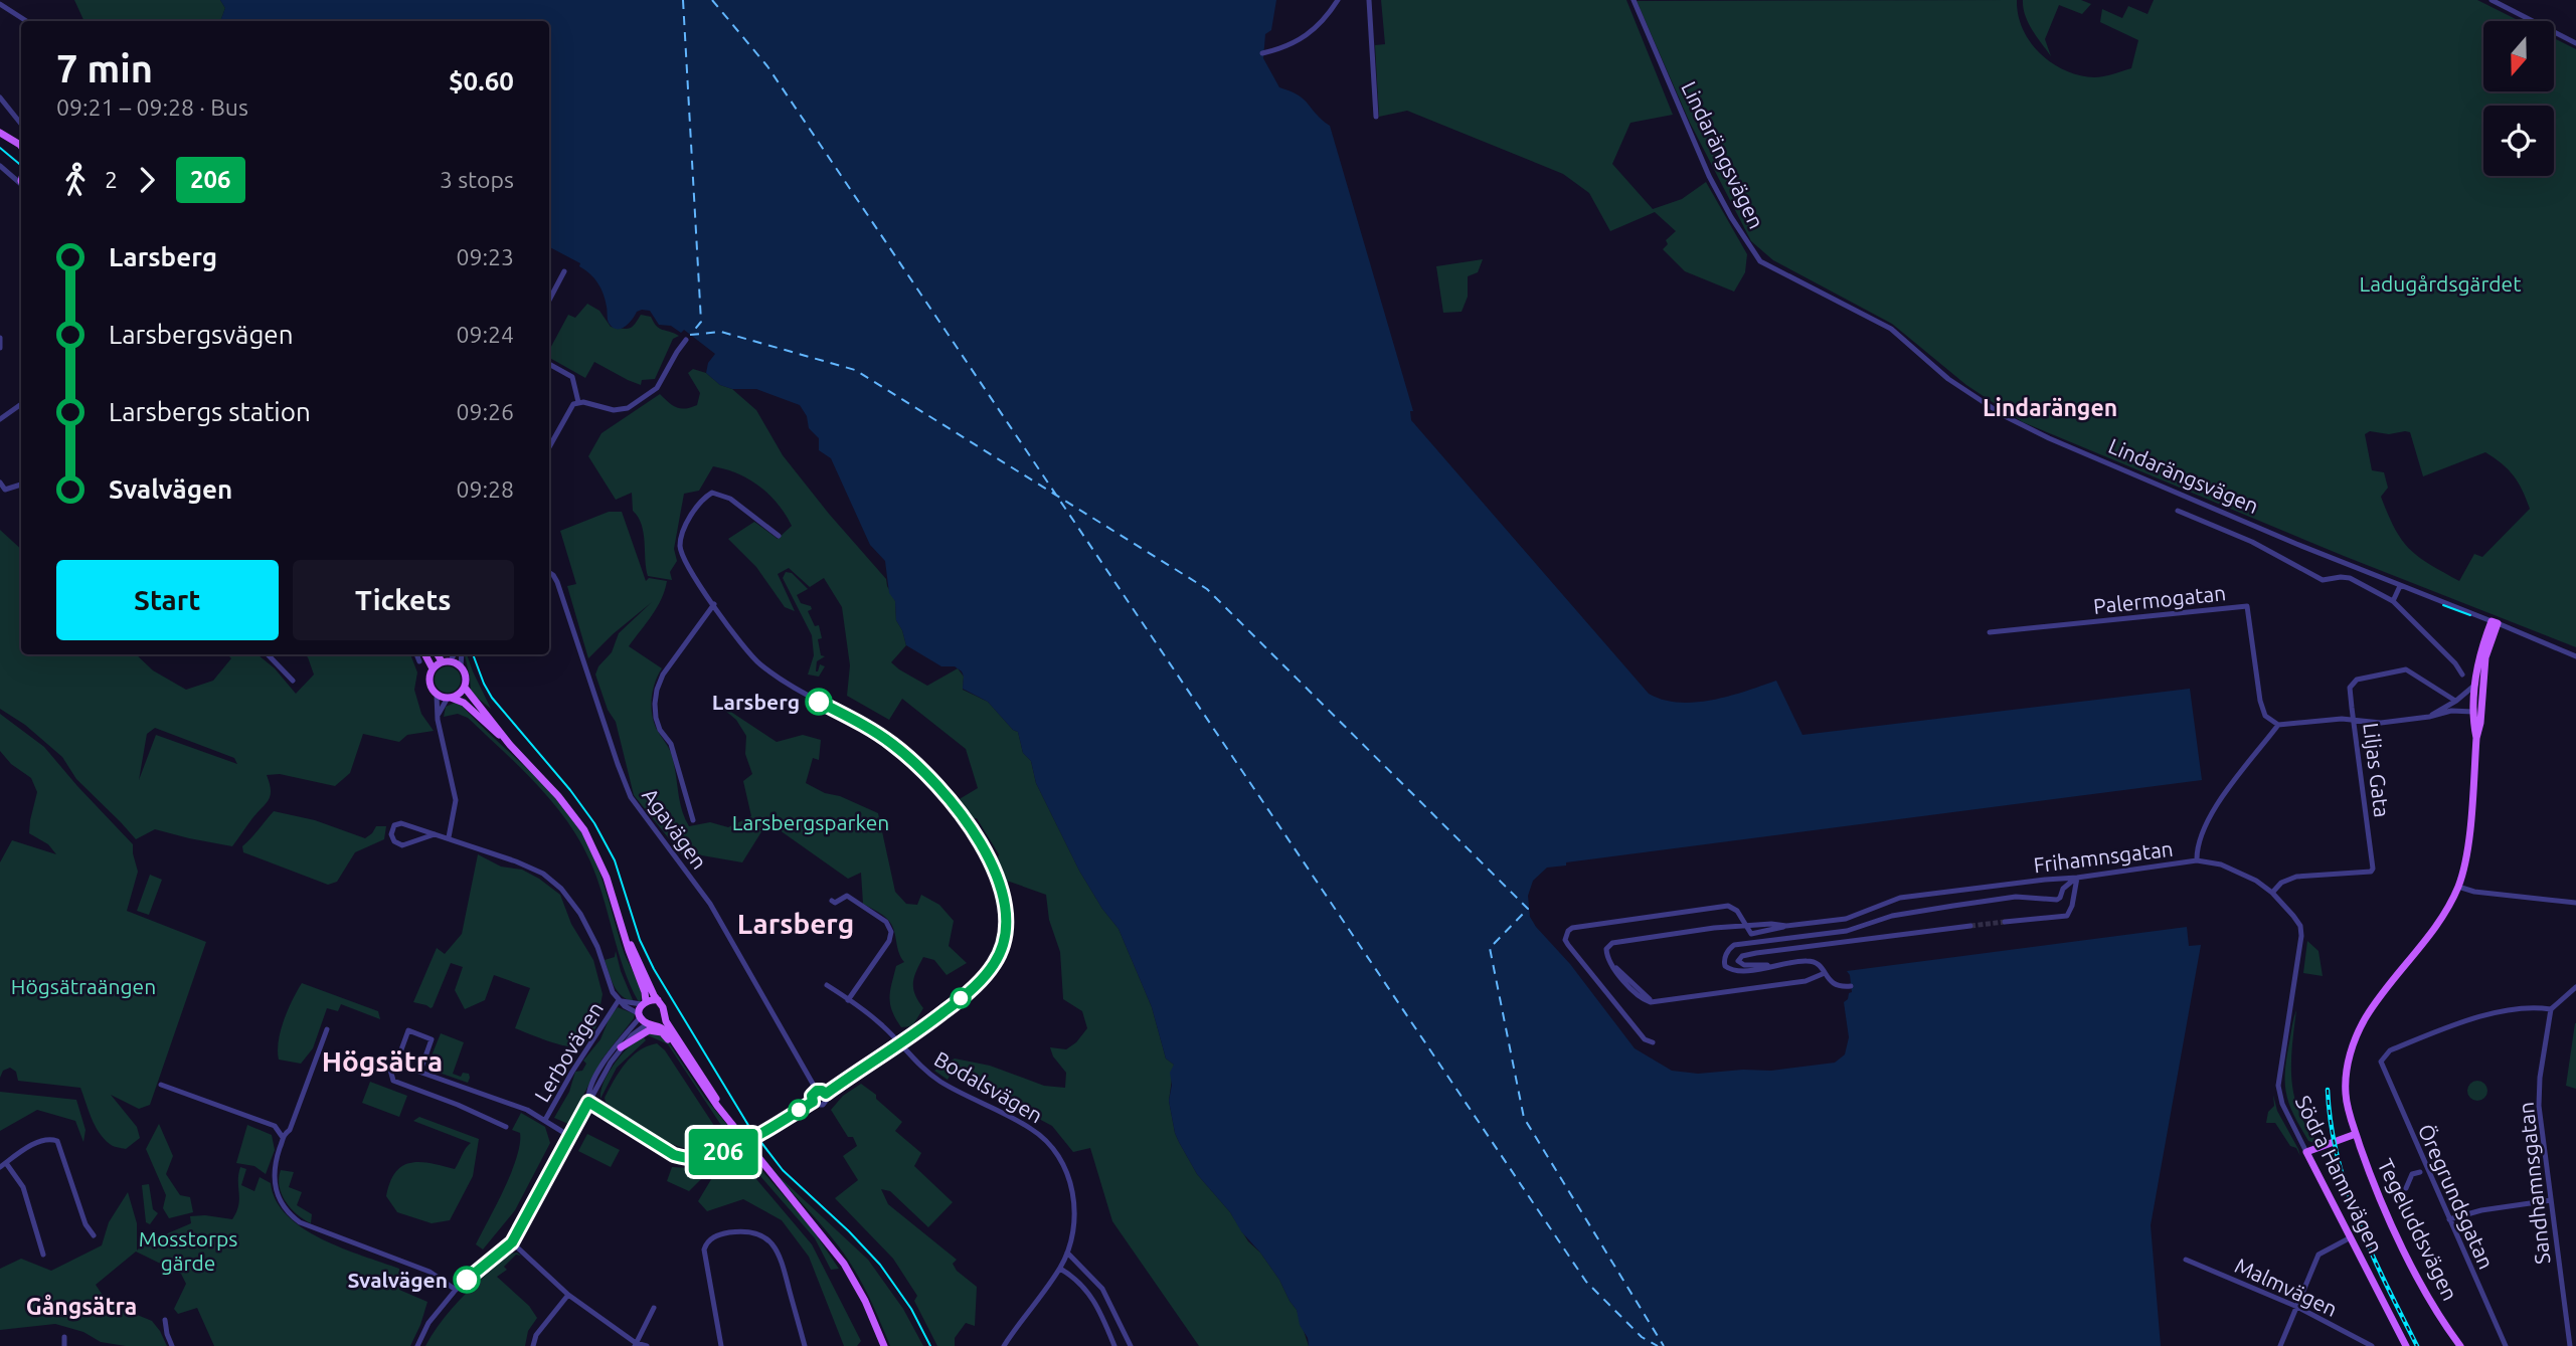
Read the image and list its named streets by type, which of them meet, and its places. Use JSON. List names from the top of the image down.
{
  "streets": {
    "main road": ["Södra Hamnvägen", "Tegeluddsvägen"],
    "street": [
      "Lindarängsvägen",
      "Palermogatan",
      "Liljas Gata",
      "Agavägen",
      "Frihamnsgatan",
      "Lerbovägen",
      "Bodalsvägen",
      "Sandhamnsgatan",
      "Öregrundsgatan",
      "Malmvägen"
    ]
  },
  "crossings": [
    ["Lindarängsvägen", "Tegeluddsvägen"],
    ["Palermogatan", "Frihamnsgatan"],
    ["Liljas Gata", "Södra Hamnvägen"],
    ["Frihamnsgatan", "Södra Hamnvägen"],
    ["Sandhamnsgatan", "Öregrundsgatan"]
  ],
  "districts": [
    "Lindarängen",
    "Larsberg",
    "Högsätra",
    "Gångsätra"
  ],
  "parks": [
    "Ladugårdsgärdet",
    "Larsbergsparken",
    "Högsätraängen",
    "Mosstorps gärde"
  ],
  "places": ["Larsberg", "Svalvägen"],
  "lines": ["bus line 206"],
  "north": "bottom",
  "page": {
    "on_map": "206",
    "heading": ["7 min", "09:21 – 09:28 · Bus", "$0.60"],
    "legs": ["2", "206", "3 stops"],
    "list": [
      {
        "name": "Larsberg",
        "value": "09:23"
      },
      {
        "name": "Larsbergsvägen",
        "value": "09:24"
      },
      {
        "name": "Larsbergs station",
        "value": "09:26"
      },
      {
        "name": "Svalvägen",
        "value": "09:28"
      }
    ],
    "buttons": ["Start", "Tickets"]
  }
}
